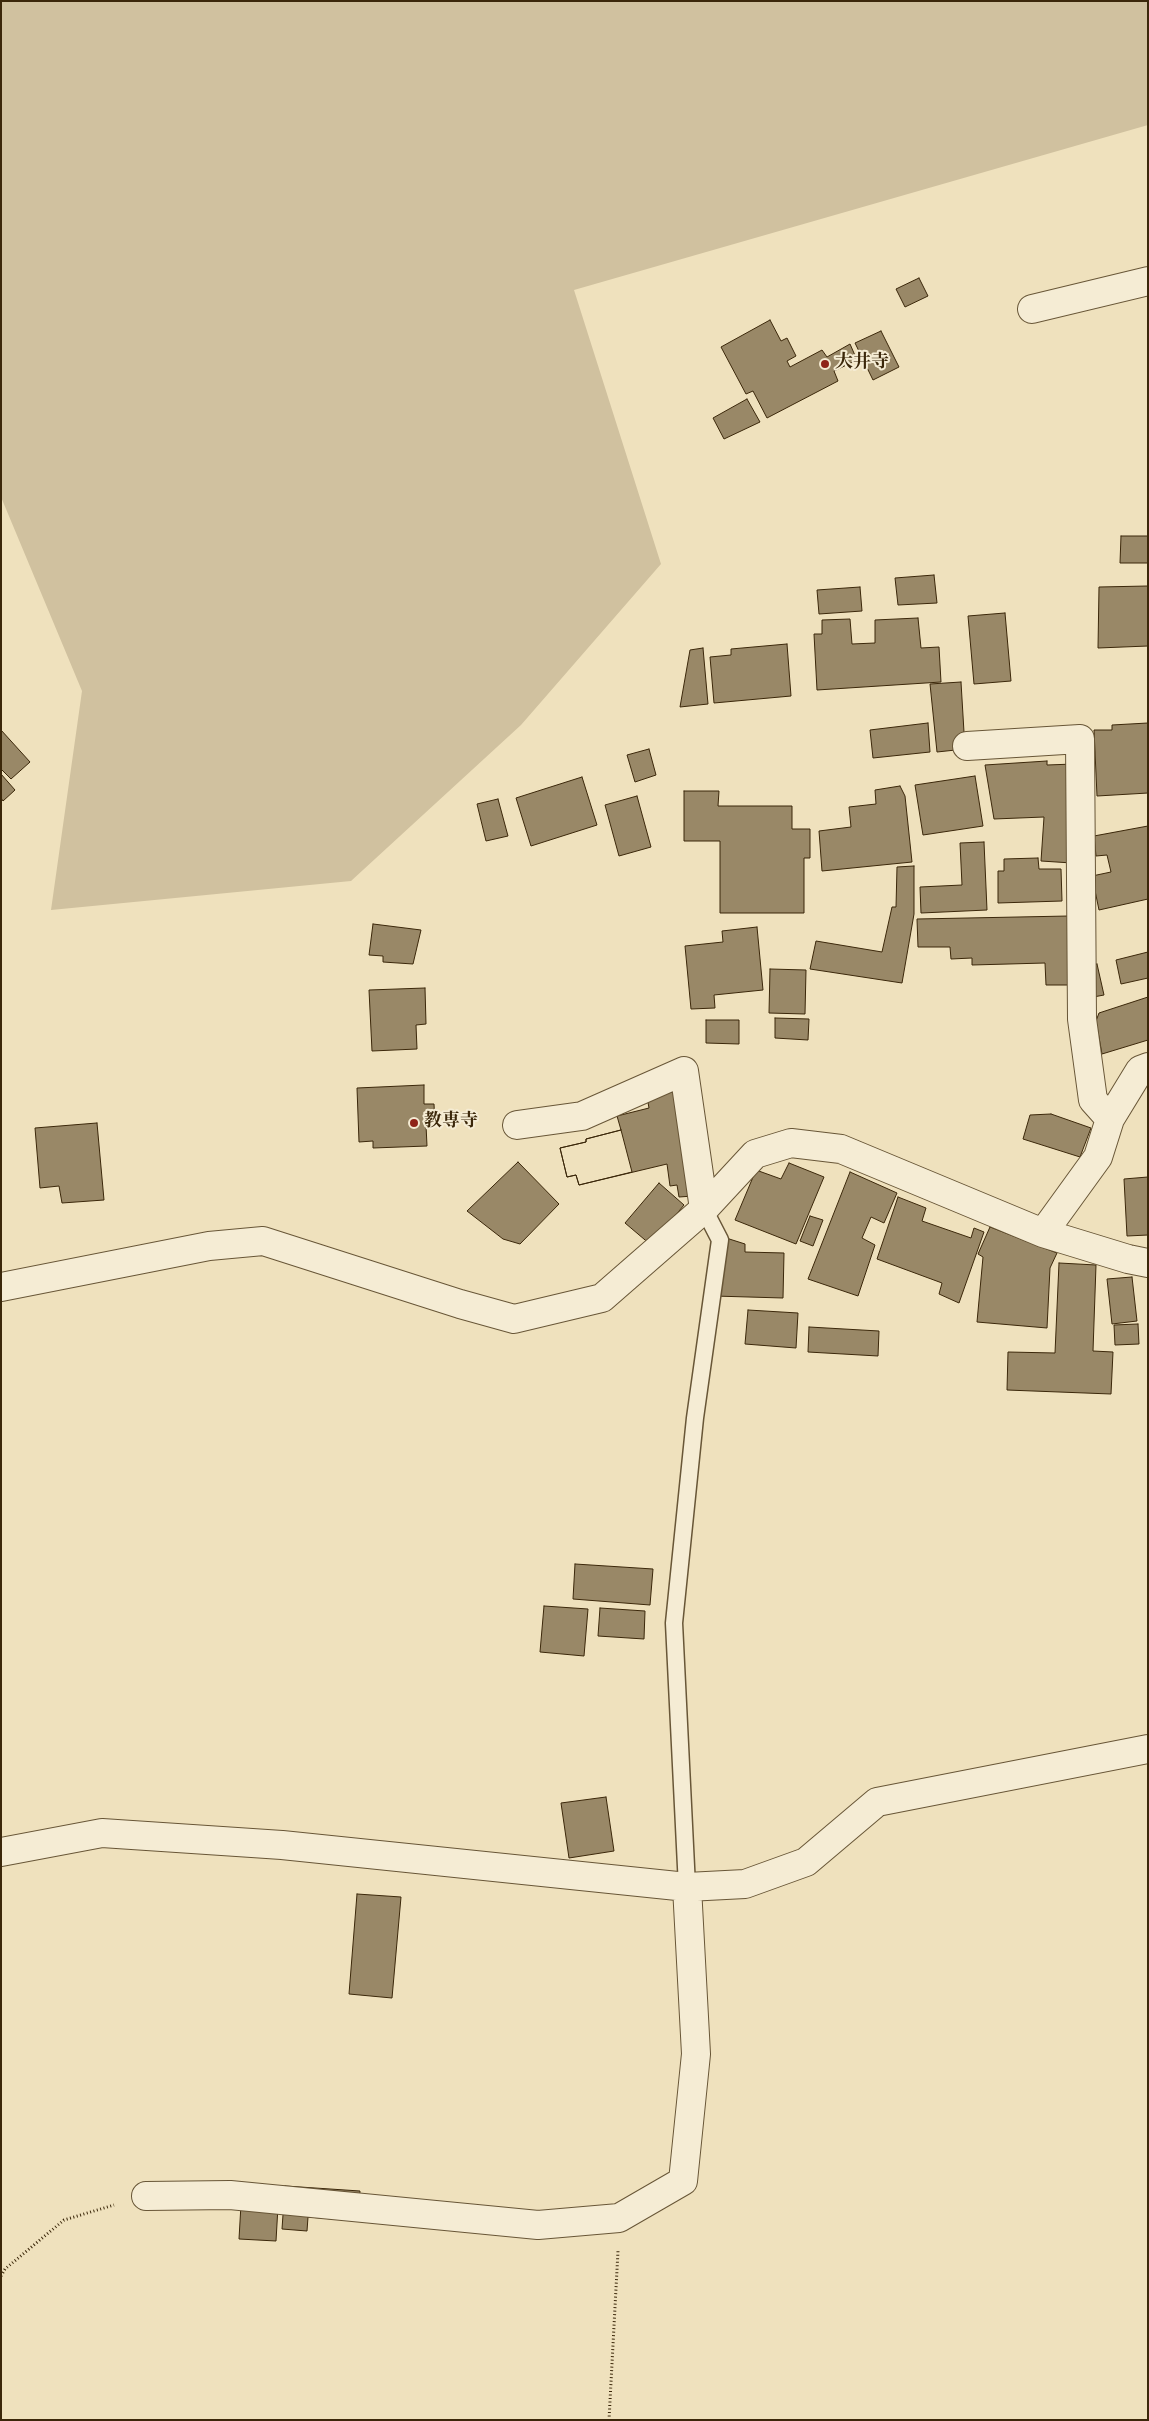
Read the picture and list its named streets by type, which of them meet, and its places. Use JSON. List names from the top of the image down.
{
  "places": ["大井寺", "教専寺"]
}
